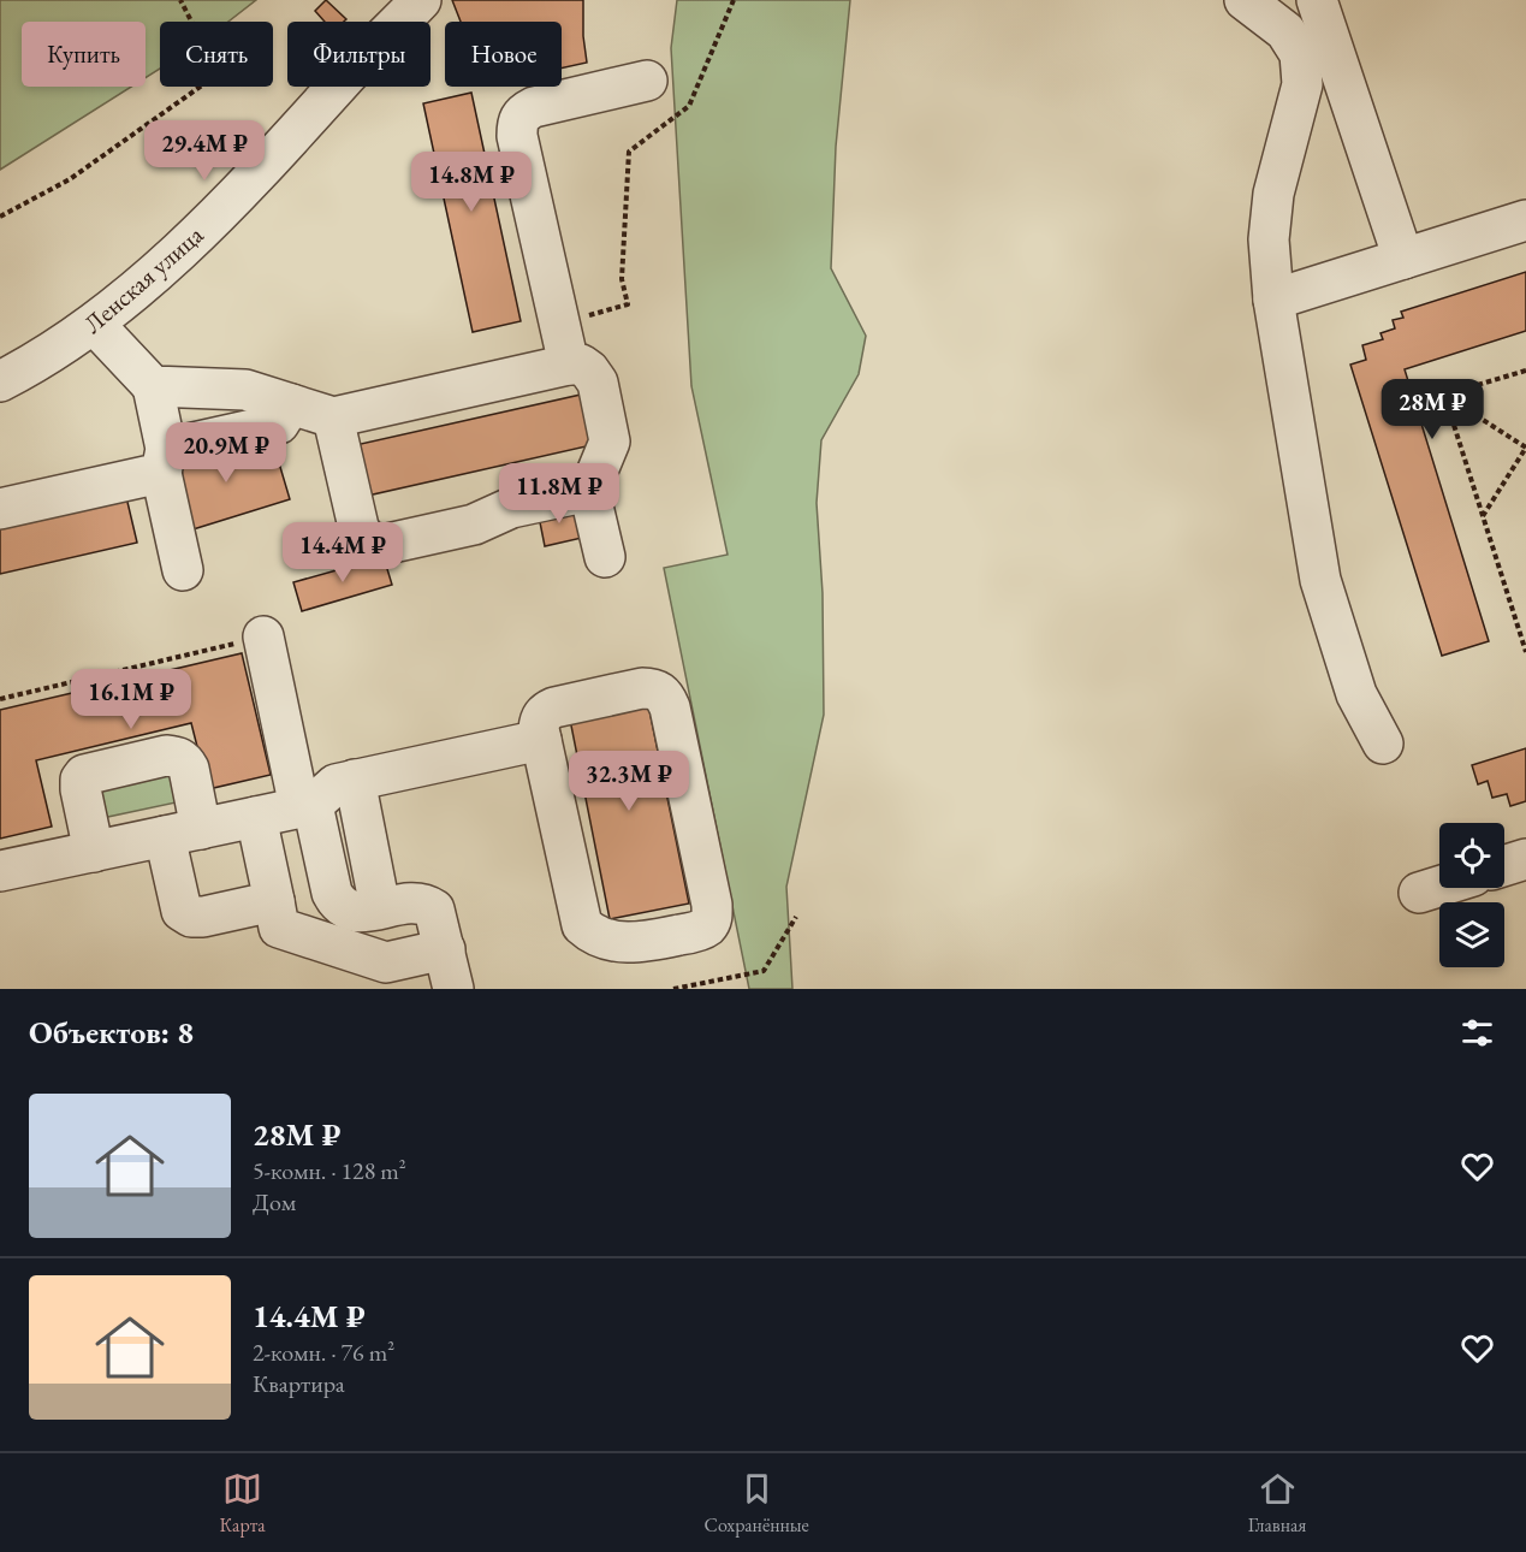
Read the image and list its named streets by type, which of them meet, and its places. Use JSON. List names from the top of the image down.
{
  "streets": {
    "street": ["Ленская улица"]
  },
  "page": {
    "chip": [
      "Купить",
      "Снять",
      "Фильтры",
      "Новое"
    ],
    "price": [
      "29.4M ₽",
      "14.8M ₽",
      "28M ₽",
      "20.9M ₽",
      "11.8M ₽",
      "14.4M ₽",
      "16.1M ₽",
      "32.3M ₽"
    ],
    "heading": "Объектов: 8",
    "list": [
      {
        "name": "28M ₽",
        "note": "5-комн. · 128 m² · Дом"
      },
      {
        "name": "14.4M ₽",
        "note": "2-комн. · 76 m² · Квартира"
      }
    ],
    "tabs": ["Карта", "Сохранённые", "Главная"]
  }
}
